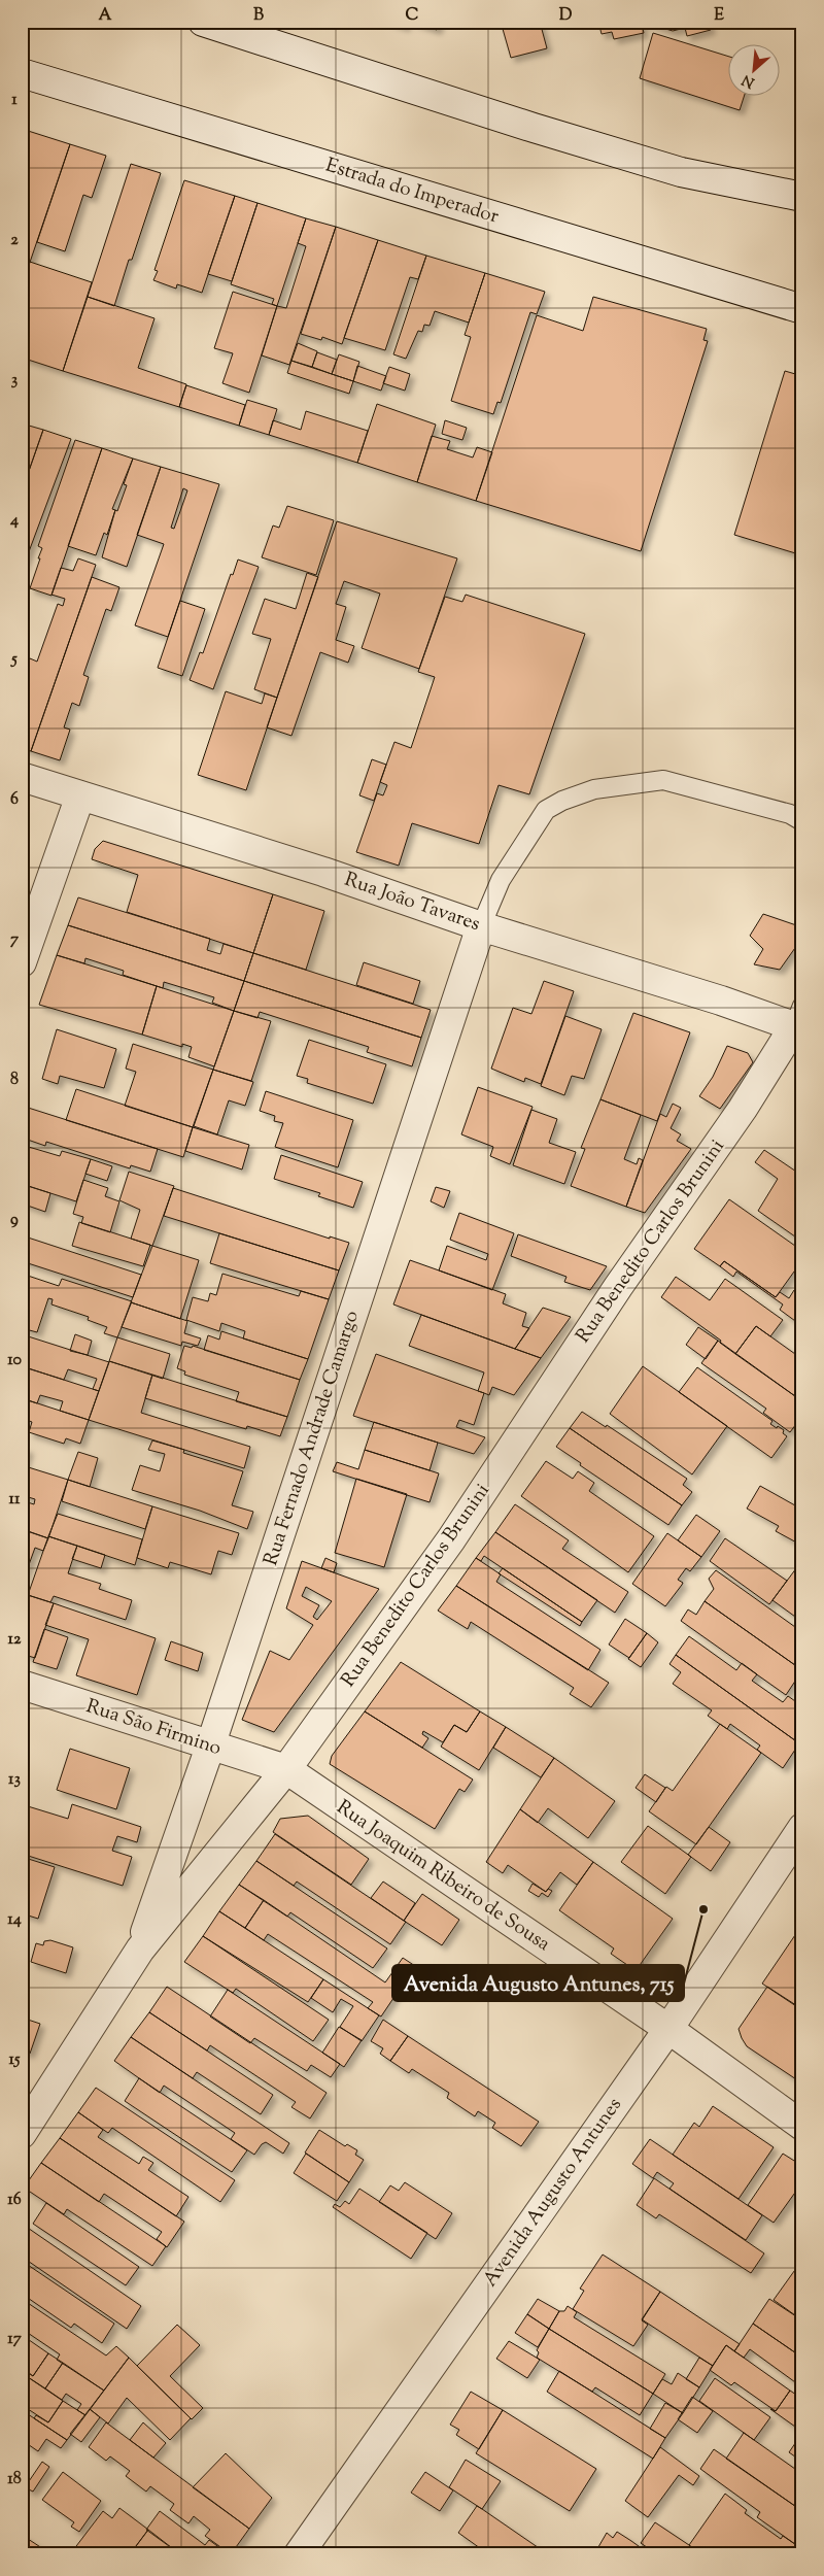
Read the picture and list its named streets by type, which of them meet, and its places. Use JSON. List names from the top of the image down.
{
  "streets": {
    "street": [
      "Estrada do Imperador",
      "Rua João Tavares",
      "Rua Benedito Carlos Brunini",
      "Rua Fernado Andrade Camargo",
      "Rua São Firmino",
      "Rua Joaquim Ribeiro de Sousa",
      "Avenida Augusto Antunes"
    ]
  },
  "crossings": [
    ["Rua João Tavares", "Rua Benedito Carlos Brunini"],
    ["Rua João Tavares", "Rua Fernado Andrade Camargo"],
    ["Rua Benedito Carlos Brunini", "Rua Fernado Andrade Camargo"],
    ["Rua Benedito Carlos Brunini", "Rua São Firmino"],
    ["Rua Benedito Carlos Brunini", "Rua Joaquim Ribeiro de Sousa"],
    ["Rua Fernado Andrade Camargo", "Rua São Firmino"],
    ["Rua São Firmino", "Rua Joaquim Ribeiro de Sousa"],
    ["Rua Joaquim Ribeiro de Sousa", "Avenida Augusto Antunes"]
  ],
  "places": ["Avenida Augusto Antunes, 715"],
  "north": "bottom left",
  "grid": {
    "columns": [
      "A",
      "B",
      "C",
      "D",
      "E"
    ],
    "rows": [
      "1",
      "2",
      "3",
      "4",
      "5",
      "6",
      "7",
      "8",
      "9",
      "10",
      "11",
      "12",
      "13",
      "14",
      "15",
      "16",
      "17",
      "18"
    ]
  }
}
